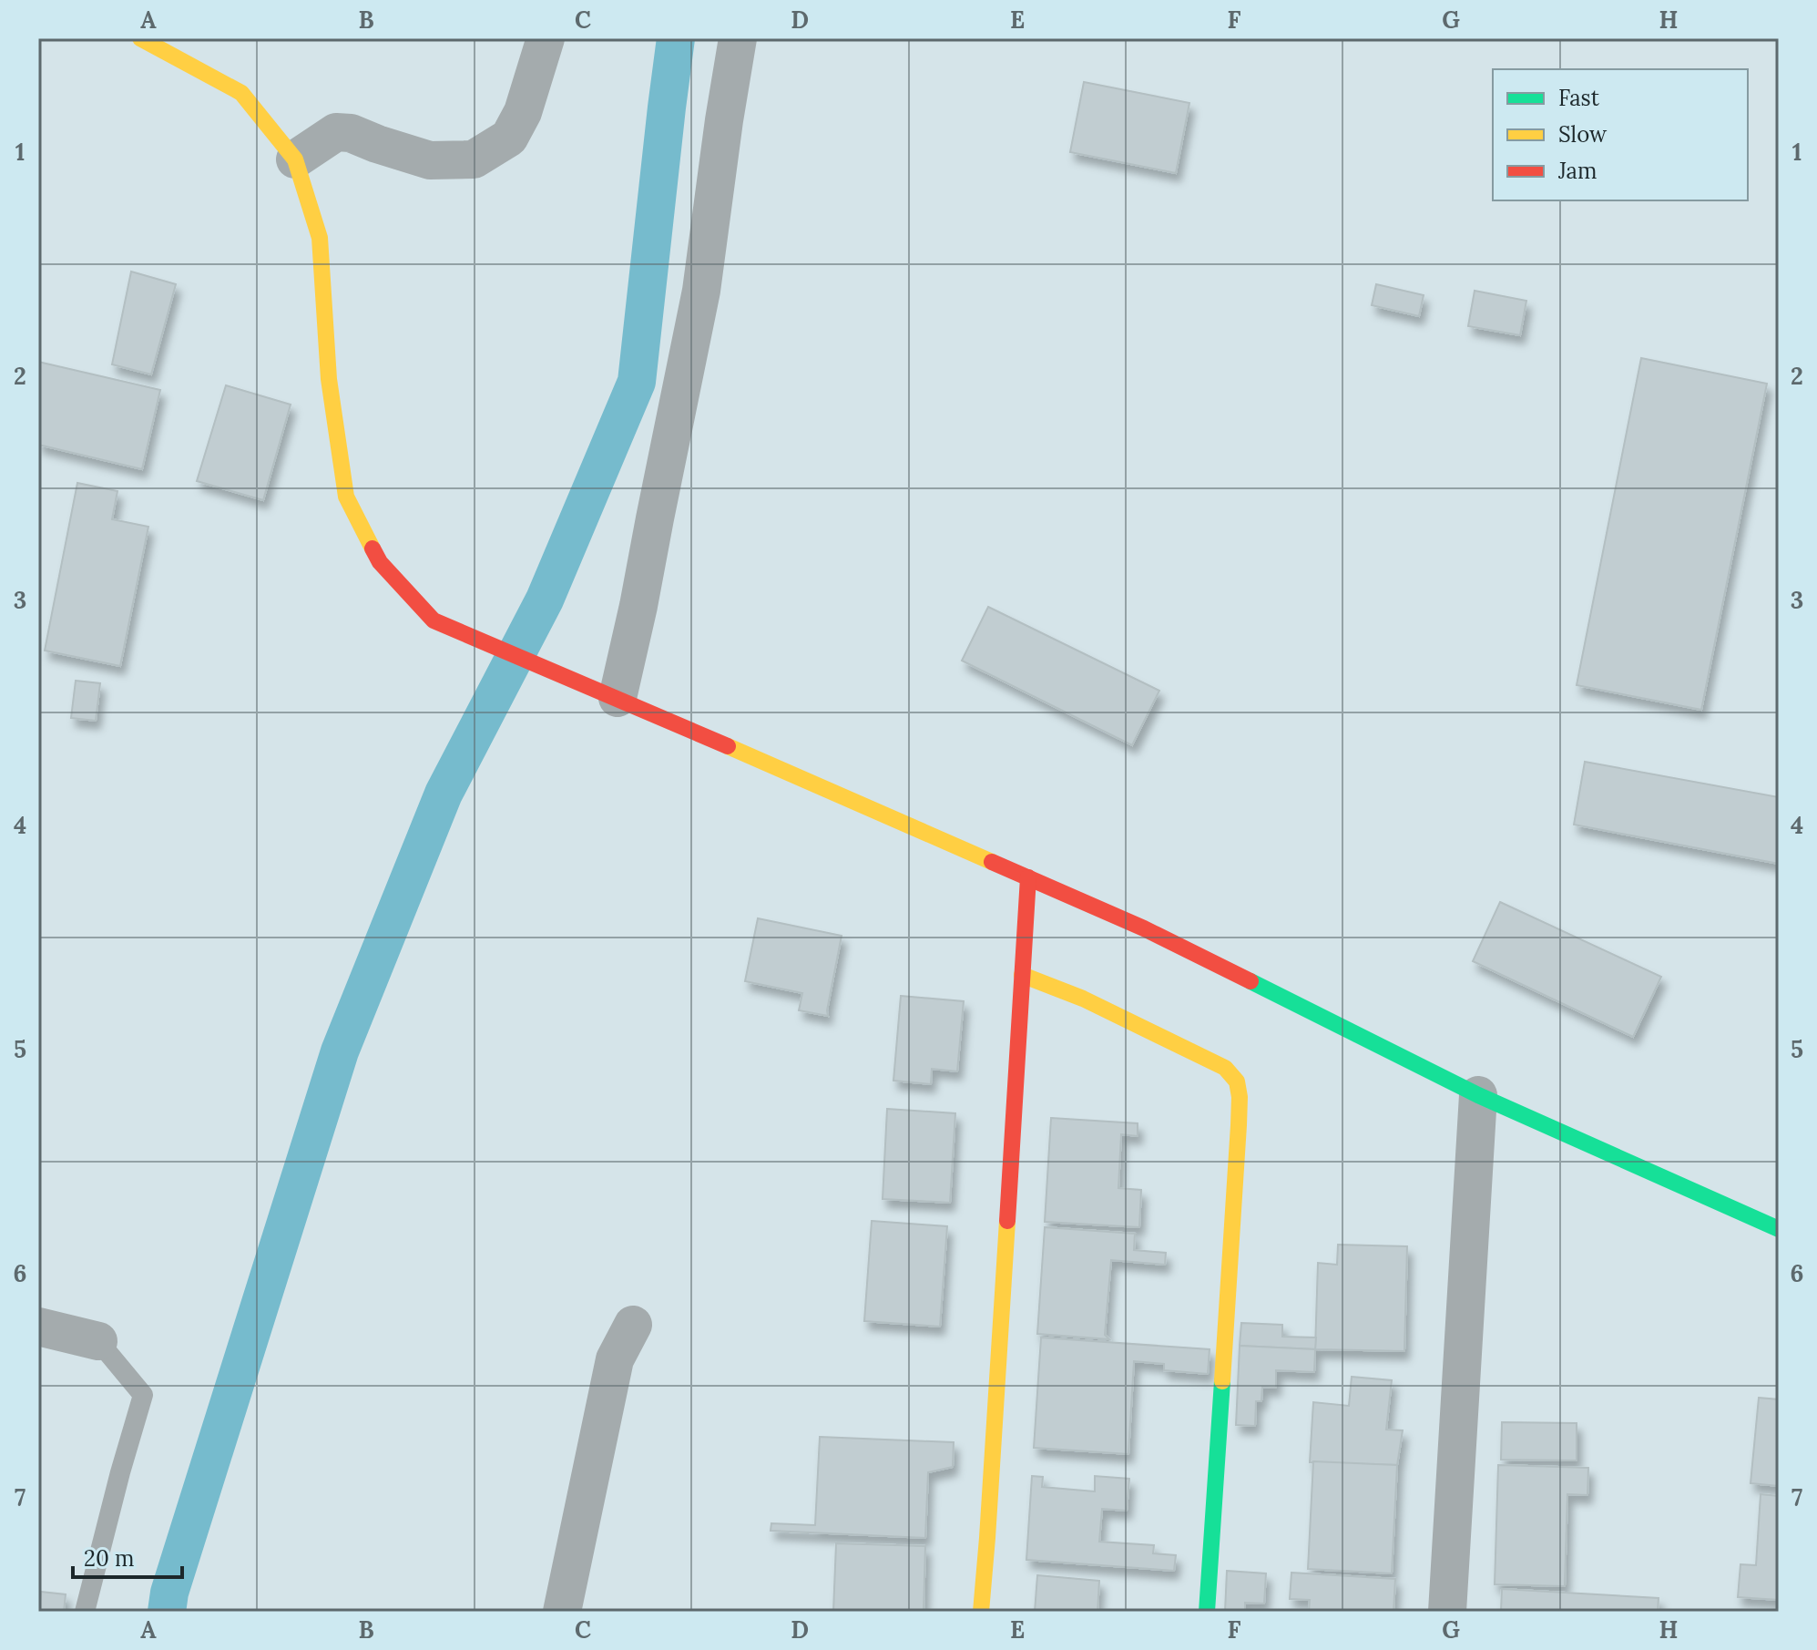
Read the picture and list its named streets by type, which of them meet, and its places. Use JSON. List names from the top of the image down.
{
  "legend": ["Fast", "Slow", "Jam"],
  "scale_bar": "20 m",
  "grid": {
    "columns": [
      "A",
      "B",
      "C",
      "D",
      "E",
      "F",
      "G",
      "H"
    ],
    "rows": [
      "1",
      "2",
      "3",
      "4",
      "5",
      "6",
      "7"
    ]
  }
}
